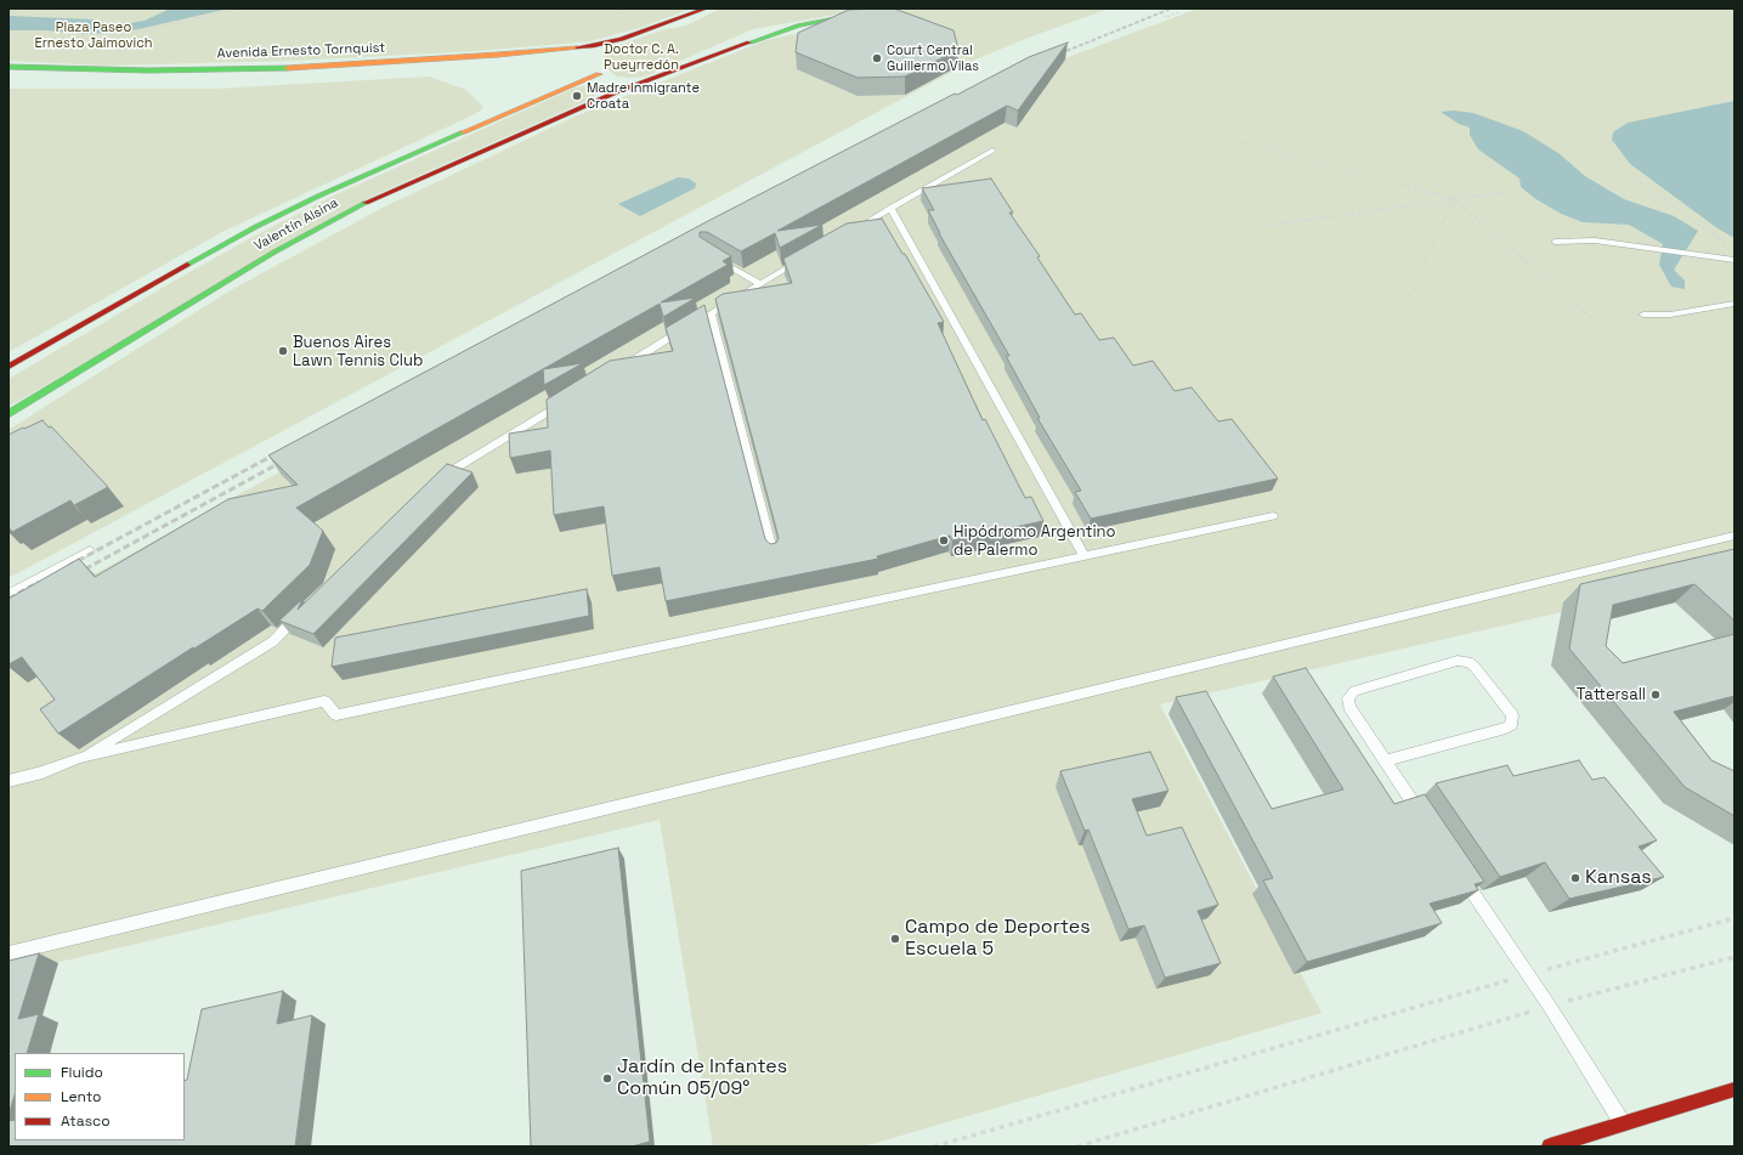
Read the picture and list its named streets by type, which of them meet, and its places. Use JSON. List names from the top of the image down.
{
  "streets": {
    "main road": ["Avenida Ernesto Tornquist", "Valentín Alsina"]
  },
  "parks": ["Plaza Paseo Ernesto Jaimovich", "Doctor C. A. Pueyrredón"],
  "places": [
    "Court Central Guillermo Vilas",
    "Madre Inmigrante Croata",
    "Buenos Aires Lawn Tennis Club",
    "Hipódromo Argentino de Palermo",
    "Tattersall",
    "Kansas",
    "Campo de Deportes Escuela 5",
    "Jardín de Infantes Común 05/09°"
  ],
  "legend": ["Fluido", "Lento", "Atasco"]
}
